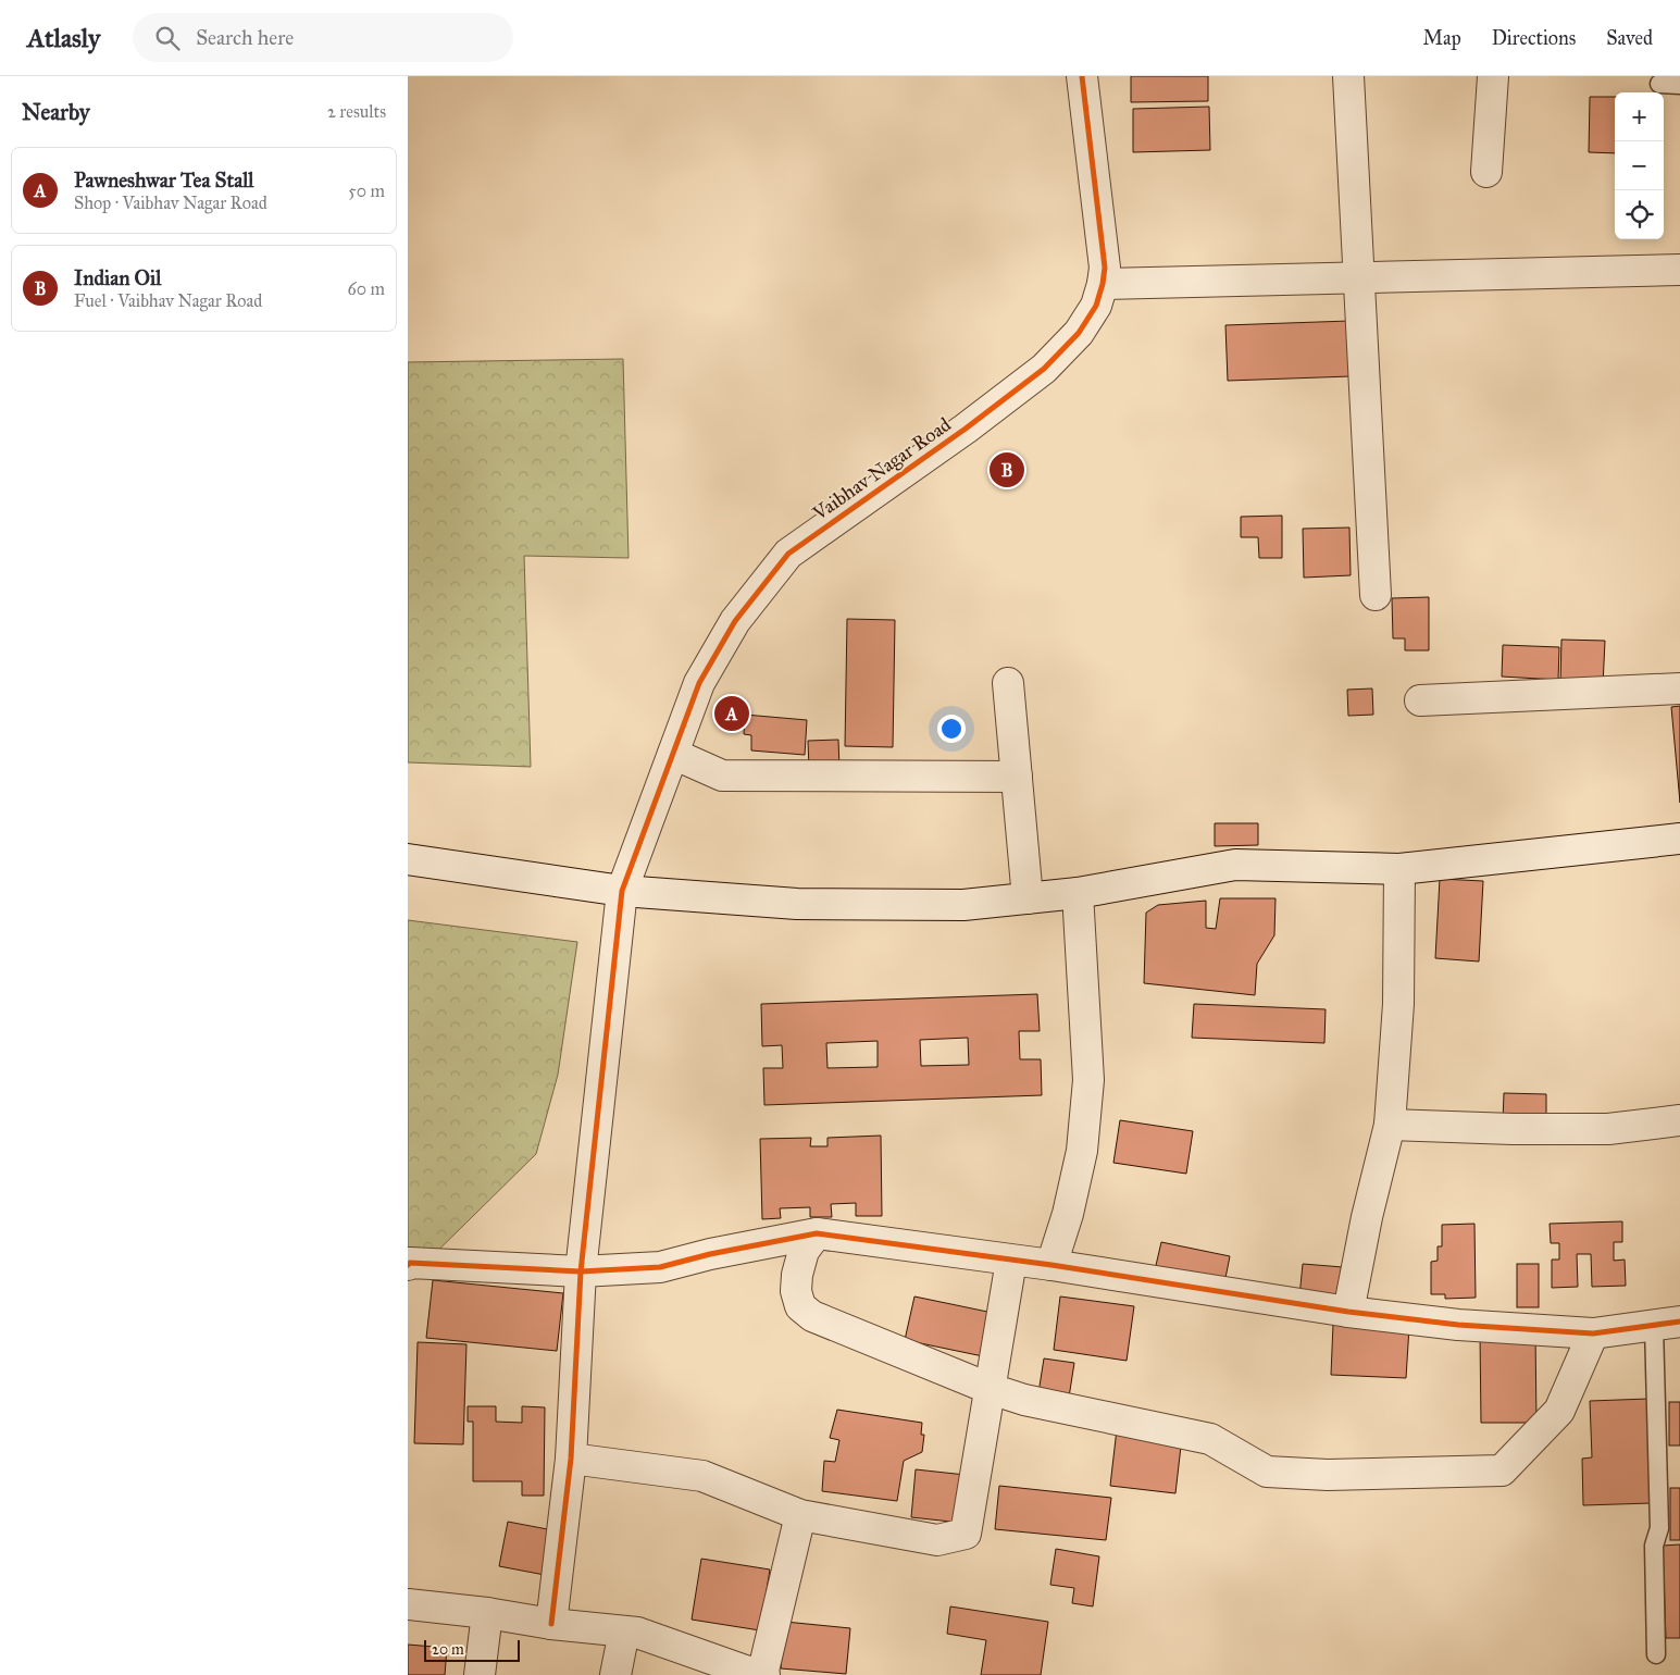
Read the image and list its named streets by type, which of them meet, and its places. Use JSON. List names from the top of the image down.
{
  "streets": {
    "street": ["Vaibhav Nagar Road"]
  },
  "scale_bar": "20 m",
  "page": {
    "header": "Atlasly",
    "search": "Search here",
    "nav": ["Map", "Directions", "Saved"],
    "heading": ["Nearby", "2 results"],
    "map_buttons": ["+", "−"],
    "list": [
      {
        "mark": "A",
        "name": "Pawneshwar Tea Stall",
        "note": "Shop · Vaibhav Nagar Road",
        "value": "50 m"
      },
      {
        "mark": "B",
        "name": "Indian Oil",
        "note": "Fuel · Vaibhav Nagar Road",
        "value": "60 m"
      }
    ],
    "pins": ["B", "A"],
    "scale": "20 m"
  }
}
